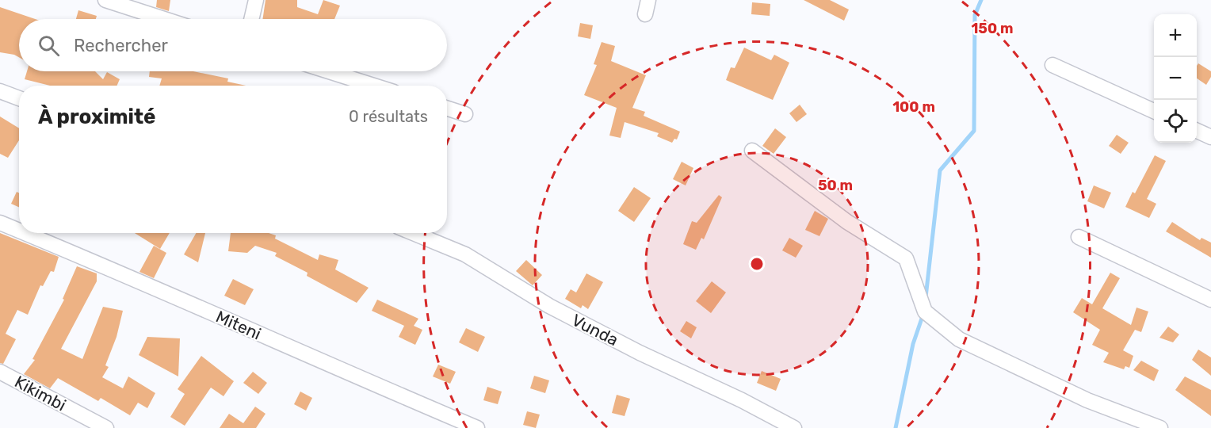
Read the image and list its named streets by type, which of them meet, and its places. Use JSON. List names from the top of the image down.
{
  "streets": {
    "street": ["Miteni", "Vunda", "Kikimbi"]
  },
  "page": {
    "map_buttons": ["+", "−"],
    "search": "Rechercher",
    "heading": ["À proximité", "0 résultats"]
  },
  "rings": ["150 m", "100 m", "50 m"]
}
